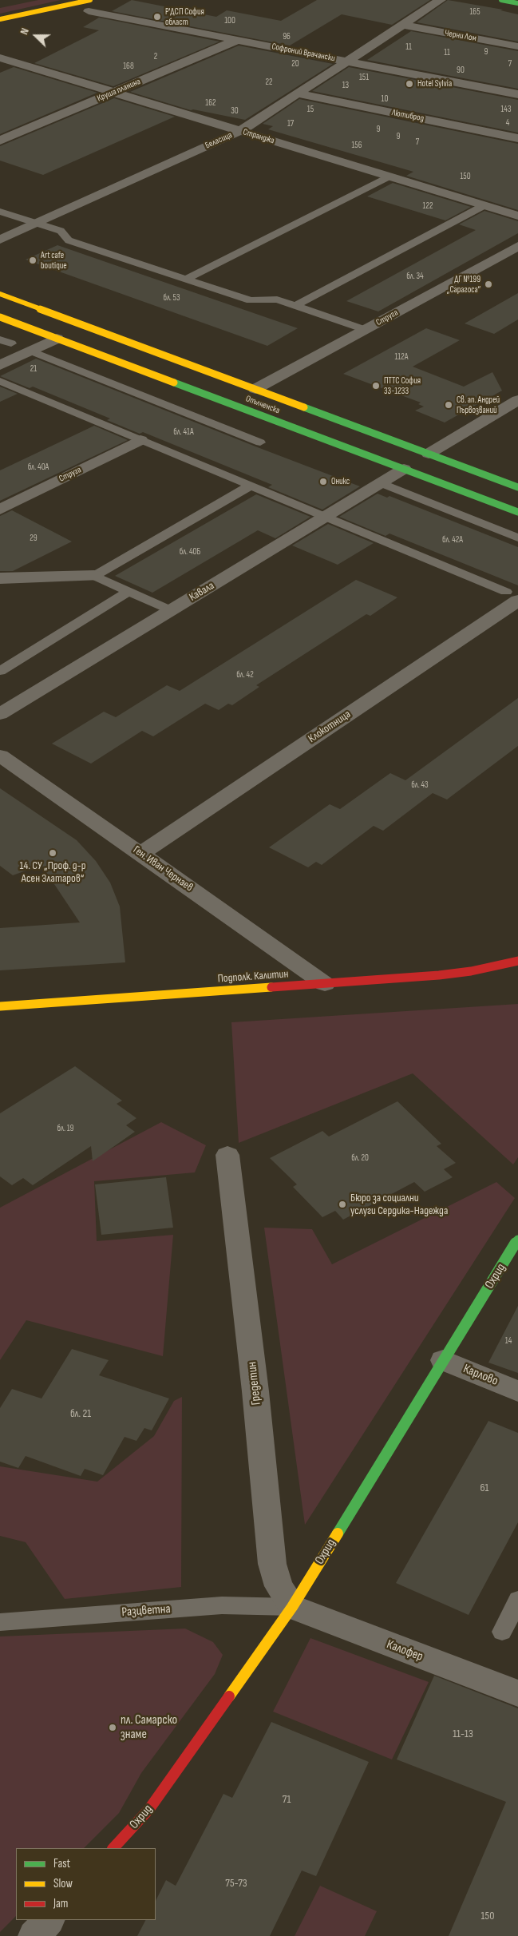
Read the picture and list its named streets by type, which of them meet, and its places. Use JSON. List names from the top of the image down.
{
  "streets": {
    "main road": ["Опълченска", "Подполк. Калитин", "Охрид"],
    "street": [
      "Черни Лом",
      "Софроний Врачански",
      "Круша планина",
      "Лютиброд",
      "Странджа",
      "Беласица",
      "Струга",
      "Кавала",
      "Клокотница",
      "Ген. Иван Чернаев",
      "Карлово",
      "Гредетин",
      "Калофер"
    ],
    "lane": ["Разцветна"]
  },
  "crossings": [
    ["Черни Лом", "Беласица"],
    ["Софроний Врачански", "Круша планина"],
    ["Софроний Врачански", "Беласица"],
    ["Круша планина", "Странджа"],
    ["Лютиброд", "Беласица"],
    ["Странджа", "Беласица"],
    ["Струга", "Опълченска"],
    ["Опълченска", "Кавала"],
    ["Клокотница", "Ген. Иван Чернаев"],
    ["Ген. Иван Чернаев", "Подполк. Калитин"],
    ["Охрид", "Карлово"],
    ["Охрид", "Гредетин"],
    ["Охрид", "Разцветна"],
    ["Охрид", "Калофер"],
    ["Гредетин", "Разцветна"],
    ["Гредетин", "Калофер"],
    ["Разцветна", "Калофер"]
  ],
  "places": [
    "Р'ДСП София област",
    "Hotel Sylvia",
    "Art cafe boutique",
    "ДГ №199 „Сарагоса“",
    "ПТТС София 33-1233",
    "Св. ап. Андрей Първозваний",
    "Оникс",
    "14. СУ „Проф. д-р Асен Златаров“",
    "Бюро за социални услуги Сердика-Надежда",
    "пл. Самарско знаме"
  ],
  "house_numbers": [
    "165",
    "100",
    "96",
    "11",
    "9",
    "11",
    "2",
    "20",
    "7",
    "168",
    "90",
    "151",
    "22",
    "13",
    "10",
    "162",
    "15",
    "143",
    "30",
    "4",
    "17",
    "9",
    "9",
    "7",
    "156",
    "150",
    "122",
    "бл. 34",
    "бл. 53",
    "112А",
    "21",
    "бл. 41А",
    "бл. 40А",
    "29",
    "бл. 42А",
    "бл. 40Б",
    "бл. 42",
    "бл. 43",
    "бл. 19",
    "бл. 20",
    "14",
    "бл. 21",
    "61",
    "11-13",
    "71",
    "75-73",
    "150"
  ],
  "legend": ["Fast", "Slow", "Jam"],
  "north": "left"
}
